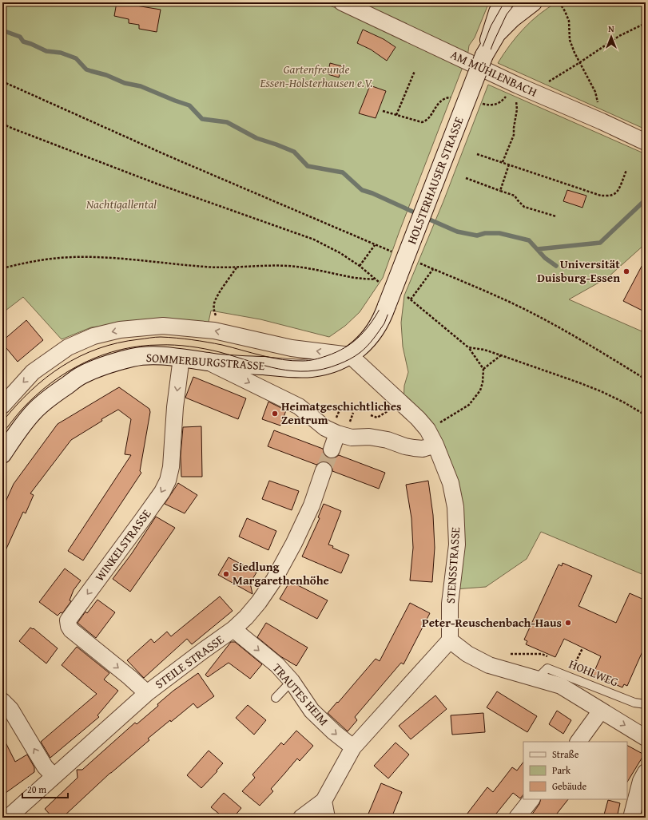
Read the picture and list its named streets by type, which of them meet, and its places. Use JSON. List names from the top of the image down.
{
  "streets": {
    "street": [
      "AM MÜHLENBACH",
      "HOLSTERHAUSER STRASSE",
      "SOMMERBURGSTRASSE",
      "WINKELSTRASSE",
      "STENSSTRASSE",
      "STEILE STRASSE",
      "TRAUTES HEIM"
    ],
    "lane": ["HOHLWEG"]
  },
  "crossings": [
    ["HOLSTERHAUSER STRASSE", "SOMMERBURGSTRASSE"],
    ["SOMMERBURGSTRASSE", "WINKELSTRASSE"],
    ["SOMMERBURGSTRASSE", "STENSSTRASSE"],
    ["WINKELSTRASSE", "STEILE STRASSE"],
    ["STEILE STRASSE", "TRAUTES HEIM"]
  ],
  "one_way": ["WINKELSTRASSE", "TRAUTES HEIM"],
  "parks": ["Gartenfreunde Essen-Holsterhausen e.V.", "Nachtigallental"],
  "places": [
    "Universität Duisburg-Essen",
    "Heimatgeschichtliches Zentrum",
    "Siedlung Margarethenhöhe",
    "Peter-Reuschenbach-Haus"
  ],
  "legend": ["Straße", "Park", "Gebäude"],
  "scale_bar": "20 m",
  "north": "top"
}
